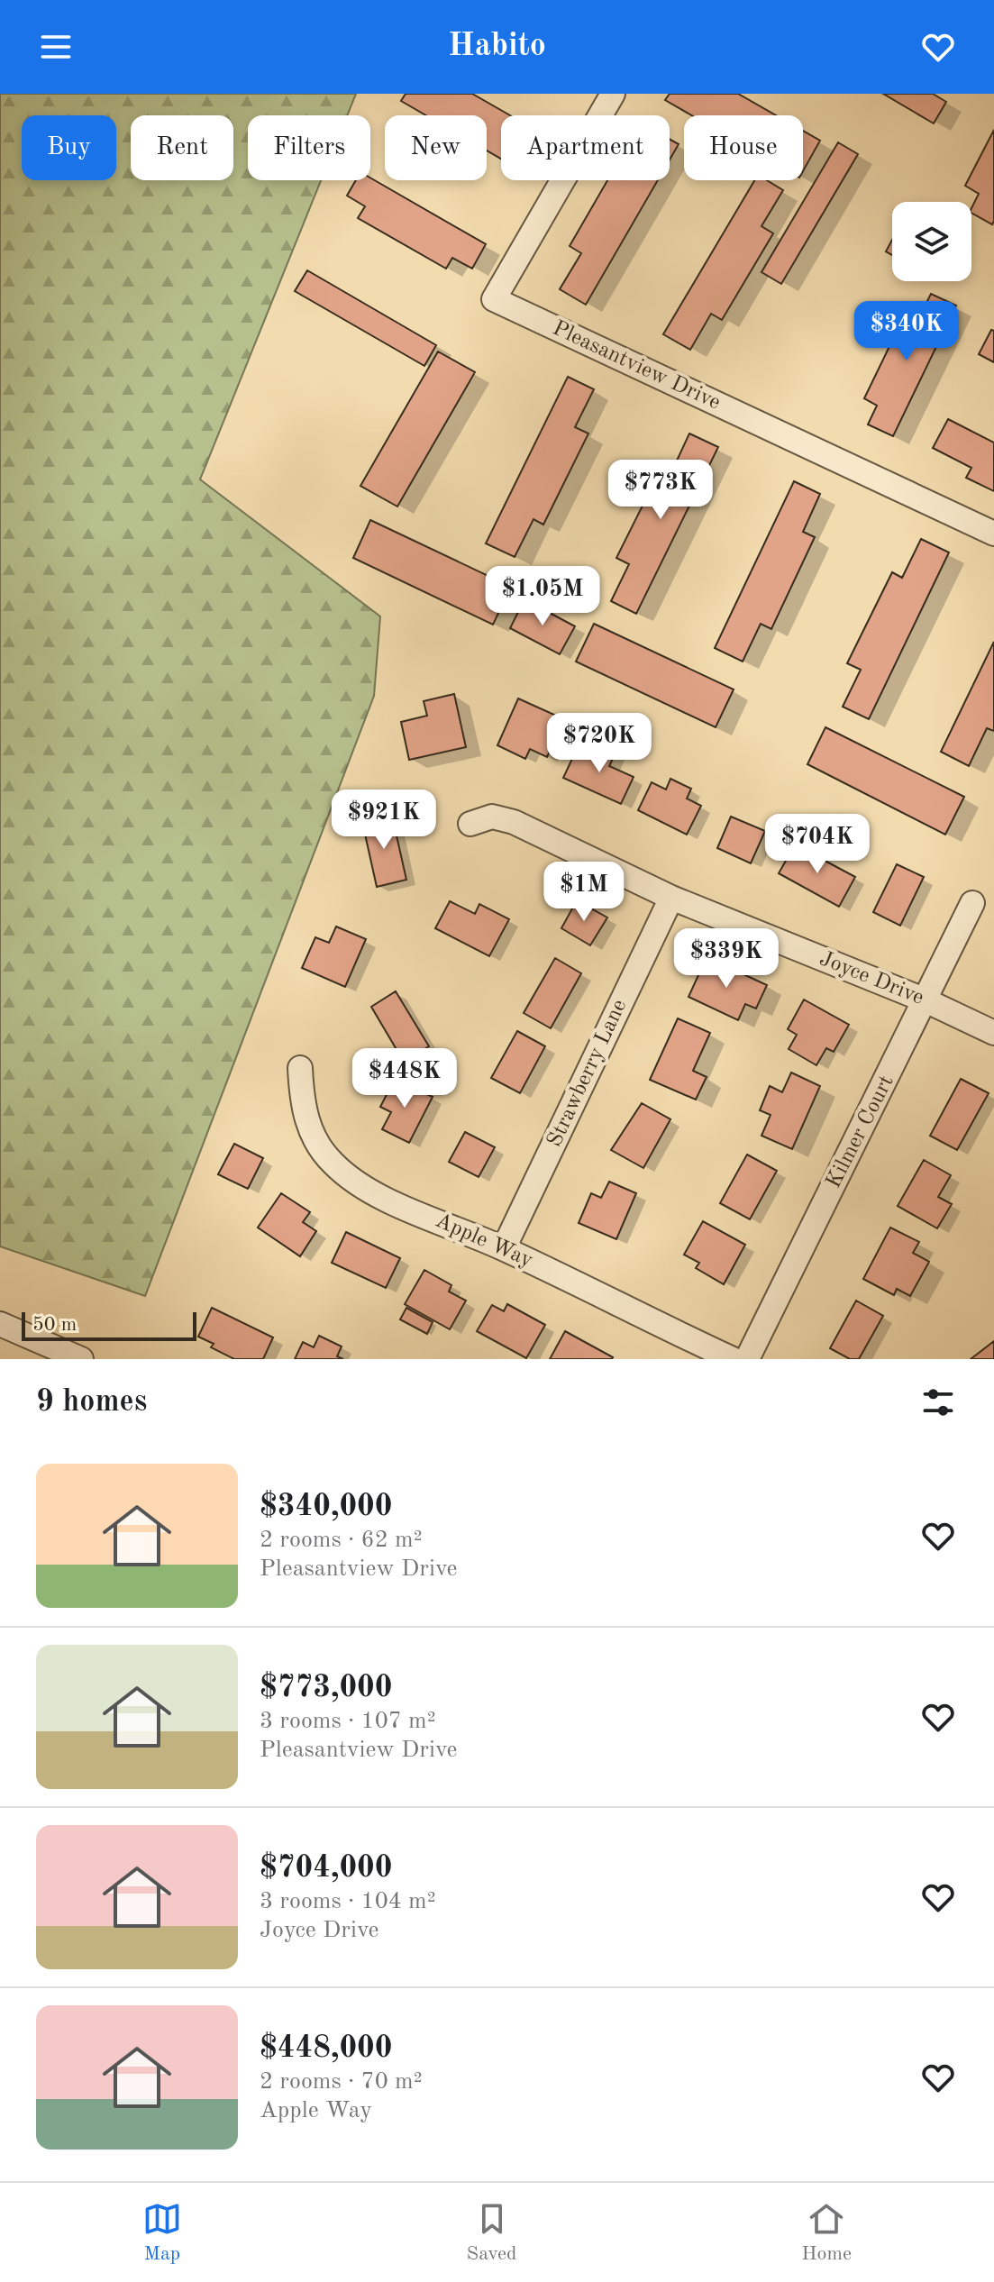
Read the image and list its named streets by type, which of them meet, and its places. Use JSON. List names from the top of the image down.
{
  "streets": {
    "street": [
      "Pleasantview Drive",
      "Joyce Drive",
      "Strawberry Lane",
      "Kilmer Court",
      "Apple Way"
    ]
  },
  "crossings": [
    ["Joyce Drive", "Strawberry Lane"],
    ["Joyce Drive", "Kilmer Court"],
    ["Strawberry Lane", "Apple Way"]
  ],
  "scale_bar": "50 m",
  "page": {
    "header": "Habito",
    "chip": [
      "Buy",
      "Rent",
      "Filters",
      "New",
      "Apartment",
      "House"
    ],
    "price": [
      "$340K",
      "$773K",
      "$1.05M",
      "$720K",
      "$921K",
      "$704K",
      "$1M",
      "$339K",
      "$448K"
    ],
    "scale": "50 m",
    "heading": "9 homes",
    "list": [
      {
        "name": "$340,000",
        "note": "2 rooms · 62 m² · Pleasantview Drive"
      },
      {
        "name": "$773,000",
        "note": "3 rooms · 107 m² · Pleasantview Drive"
      },
      {
        "name": "$704,000",
        "note": "3 rooms · 104 m² · Joyce Drive"
      },
      {
        "name": "$448,000",
        "note": "2 rooms · 70 m² · Apple Way"
      }
    ],
    "tabs": ["Map", "Saved", "Home"]
  }
}
